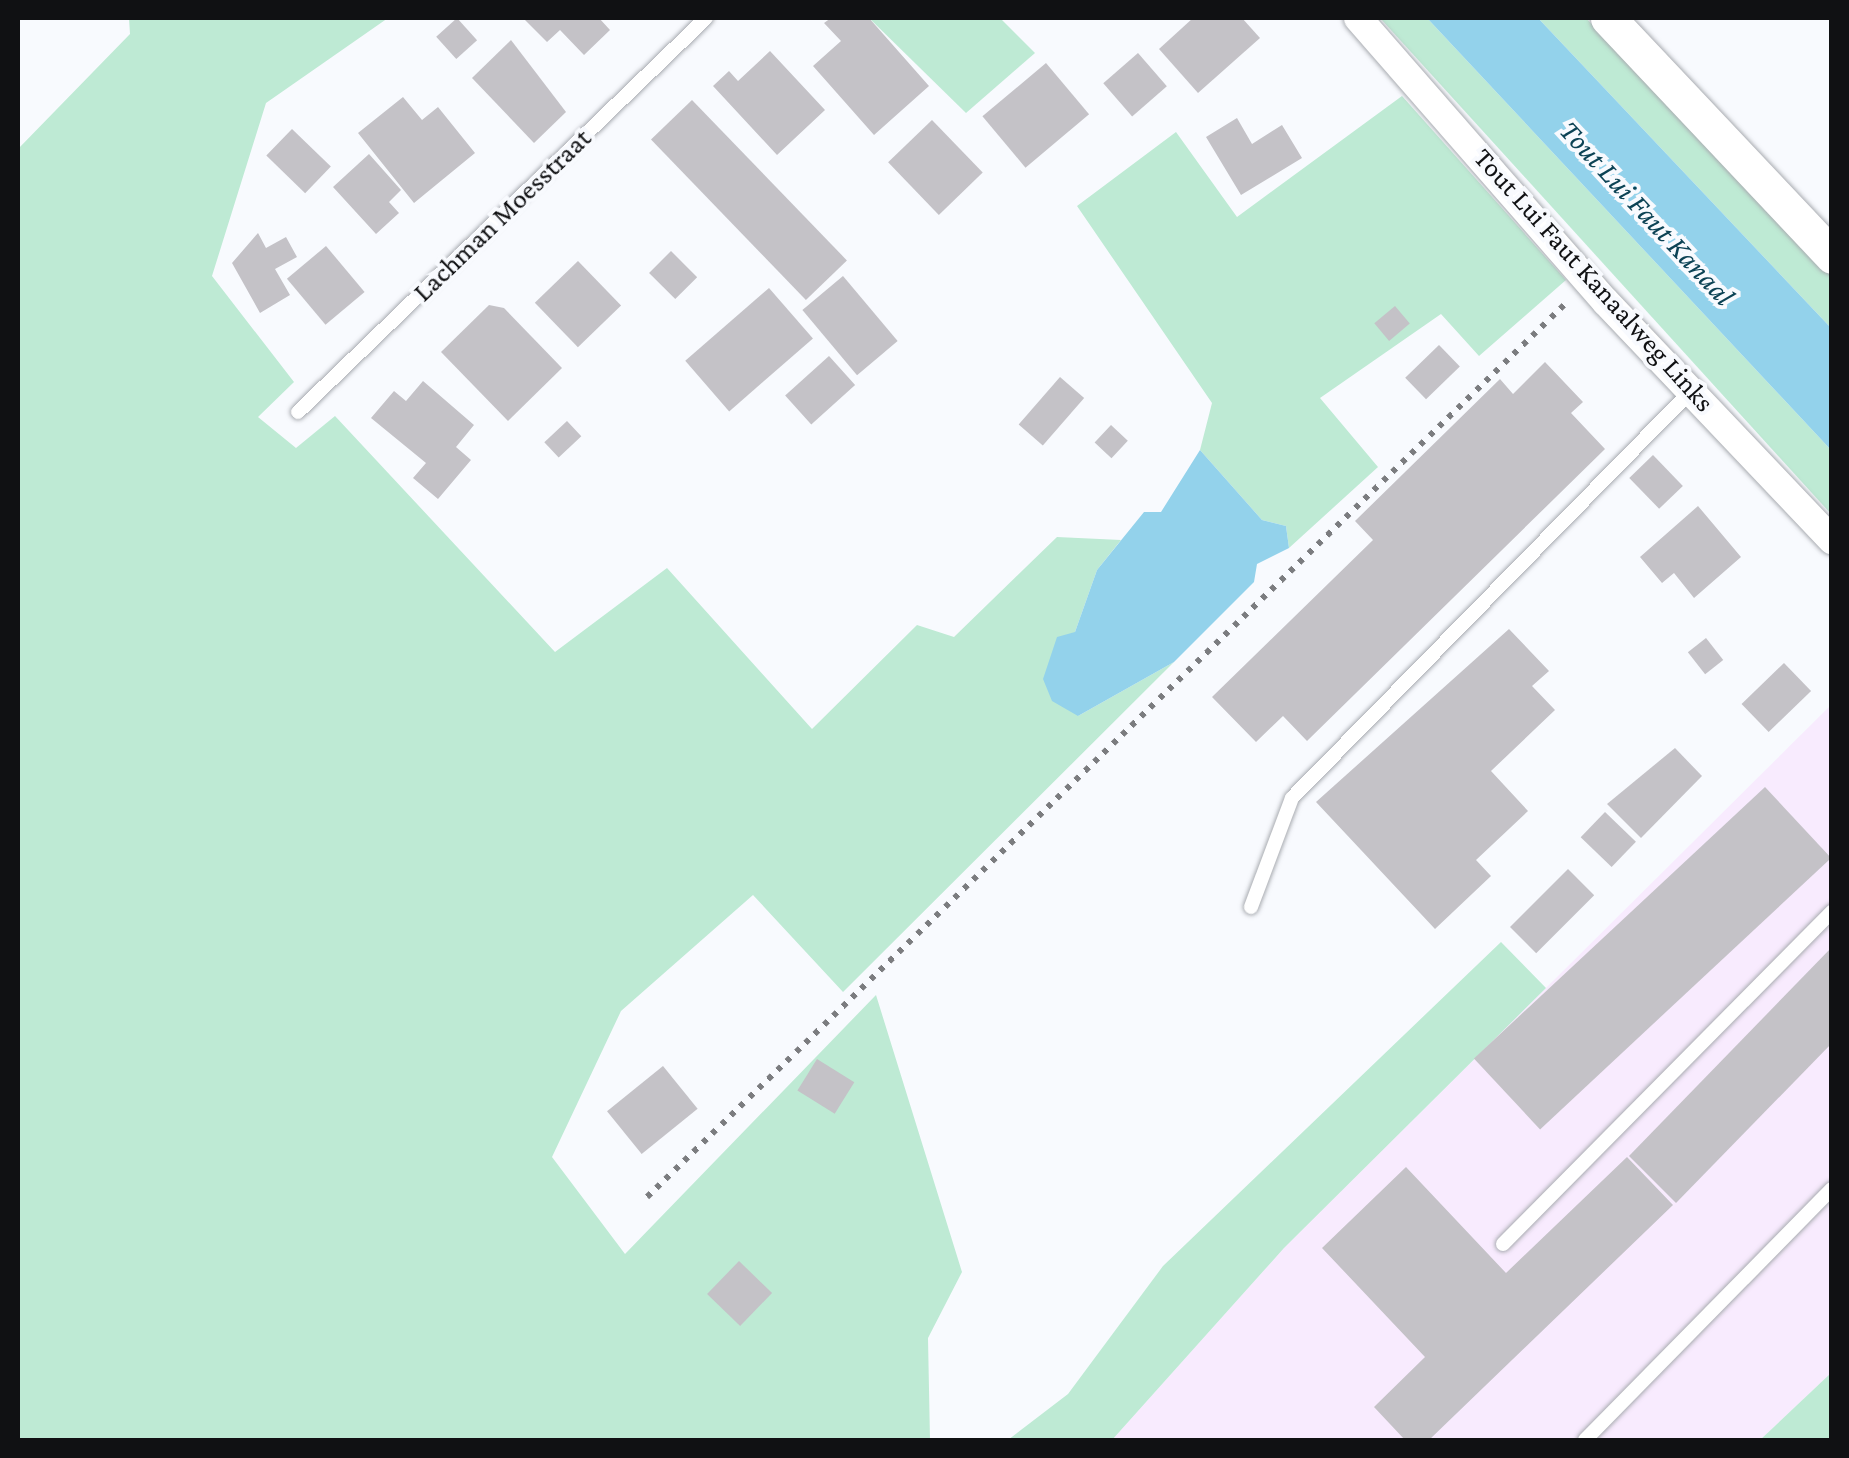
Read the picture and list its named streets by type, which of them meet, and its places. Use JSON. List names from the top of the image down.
{
  "streets": {
    "street": ["Tout Lui Faut Kanaalweg Links"],
    "lane": ["Lachman Moesstraat"]
  },
  "water": ["Tout Lui Faut Kanaal"]
}
